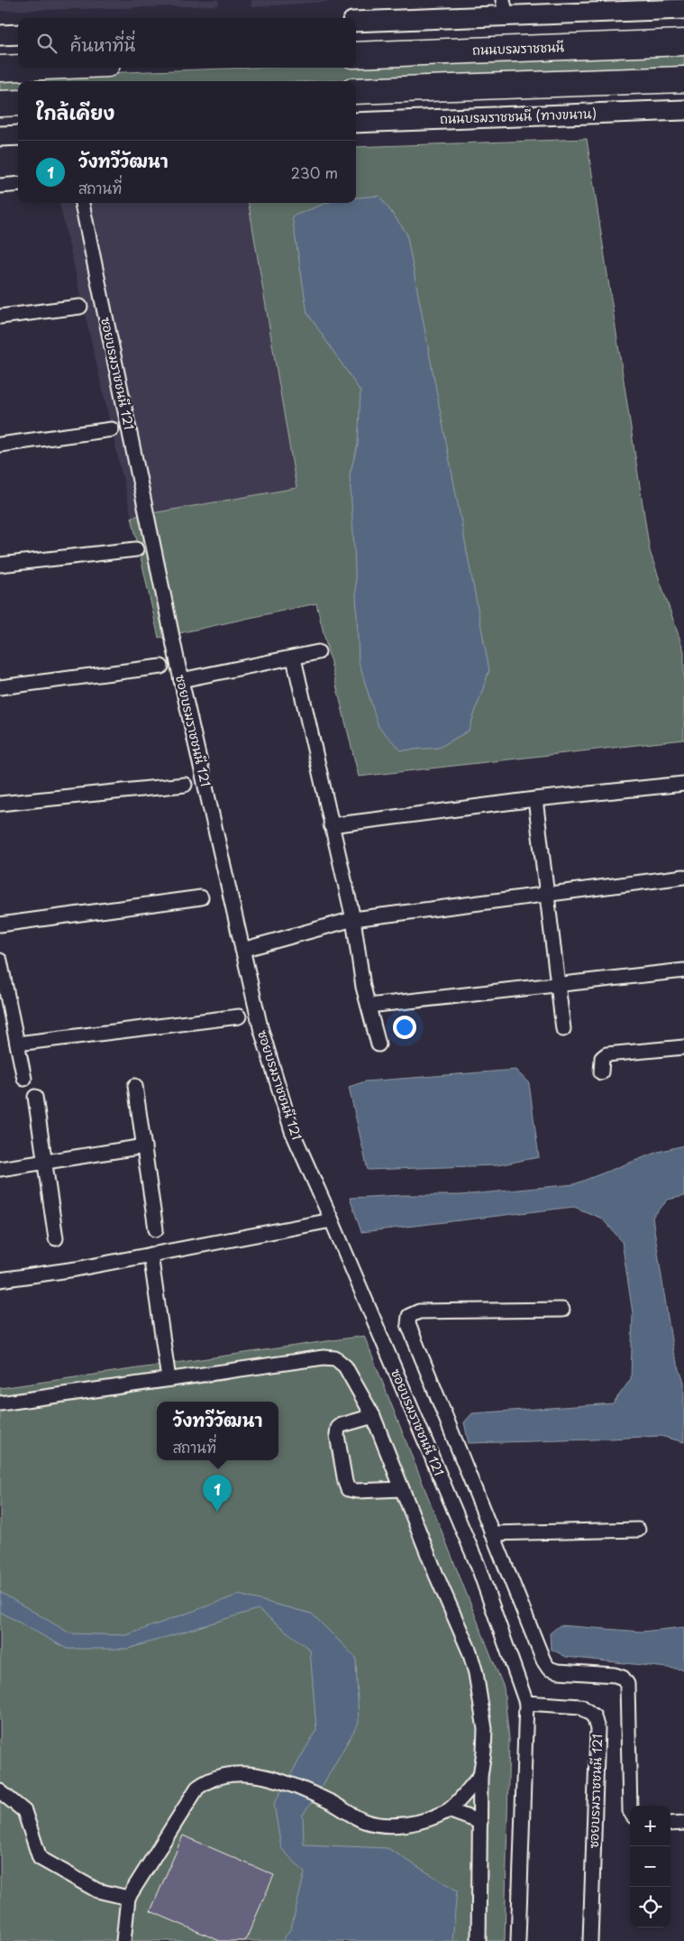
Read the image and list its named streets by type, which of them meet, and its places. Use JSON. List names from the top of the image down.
{
  "streets": {
    "highway": ["ถนนบรมราชชนนี"],
    "main road": ["ถนนบรมราชชนนี (ทางขนาน)"],
    "street": ["ซอยบรมราชชนนี 121"]
  },
  "page": {
    "search": "ค้นหาที่นี่",
    "heading": "ใกล้เคียง",
    "list": [
      {
        "mark": "1",
        "name": "วังทวีวัฒนา",
        "note": "สถานที่",
        "value": "230 m"
      }
    ],
    "popup": ["วังทวีวัฒนา", "สถานที่"],
    "pins": "1",
    "map_buttons": ["+", "−"]
  }
}
